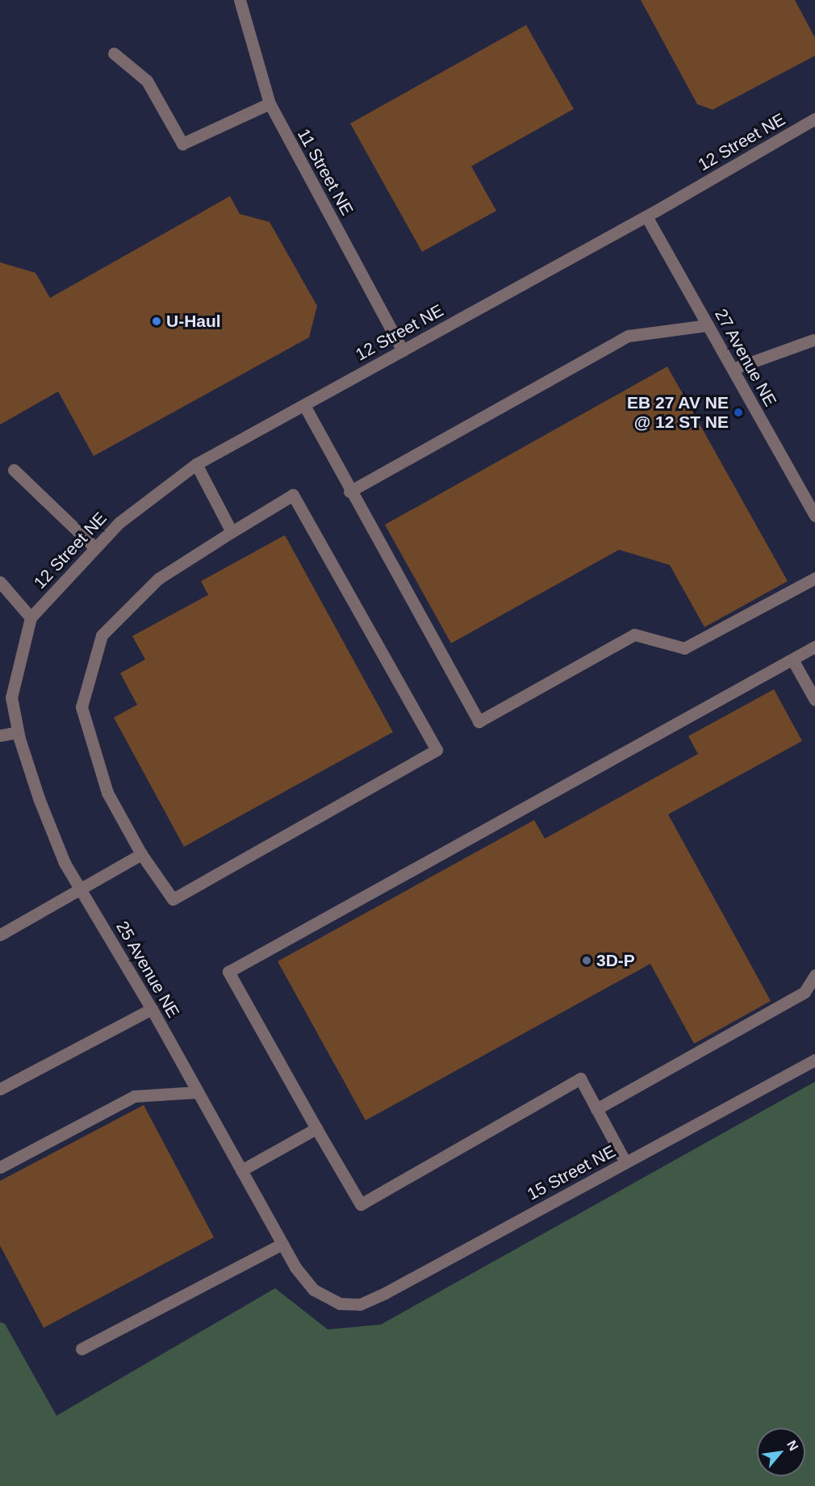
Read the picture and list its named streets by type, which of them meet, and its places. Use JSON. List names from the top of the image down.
{
  "streets": {
    "street": [
      "12 Street NE",
      "11 Street NE",
      "27 Avenue NE",
      "25 Avenue NE",
      "15 Street NE"
    ]
  },
  "crossings": [
    ["12 Street NE", "11 Street NE"],
    ["12 Street NE", "27 Avenue NE"],
    ["12 Street NE", "25 Avenue NE"],
    ["25 Avenue NE", "15 Street NE"]
  ],
  "places": ["U-Haul", "EB 27 AV NE @ 12 ST NE", "3D-P"],
  "north": "top right"
}
